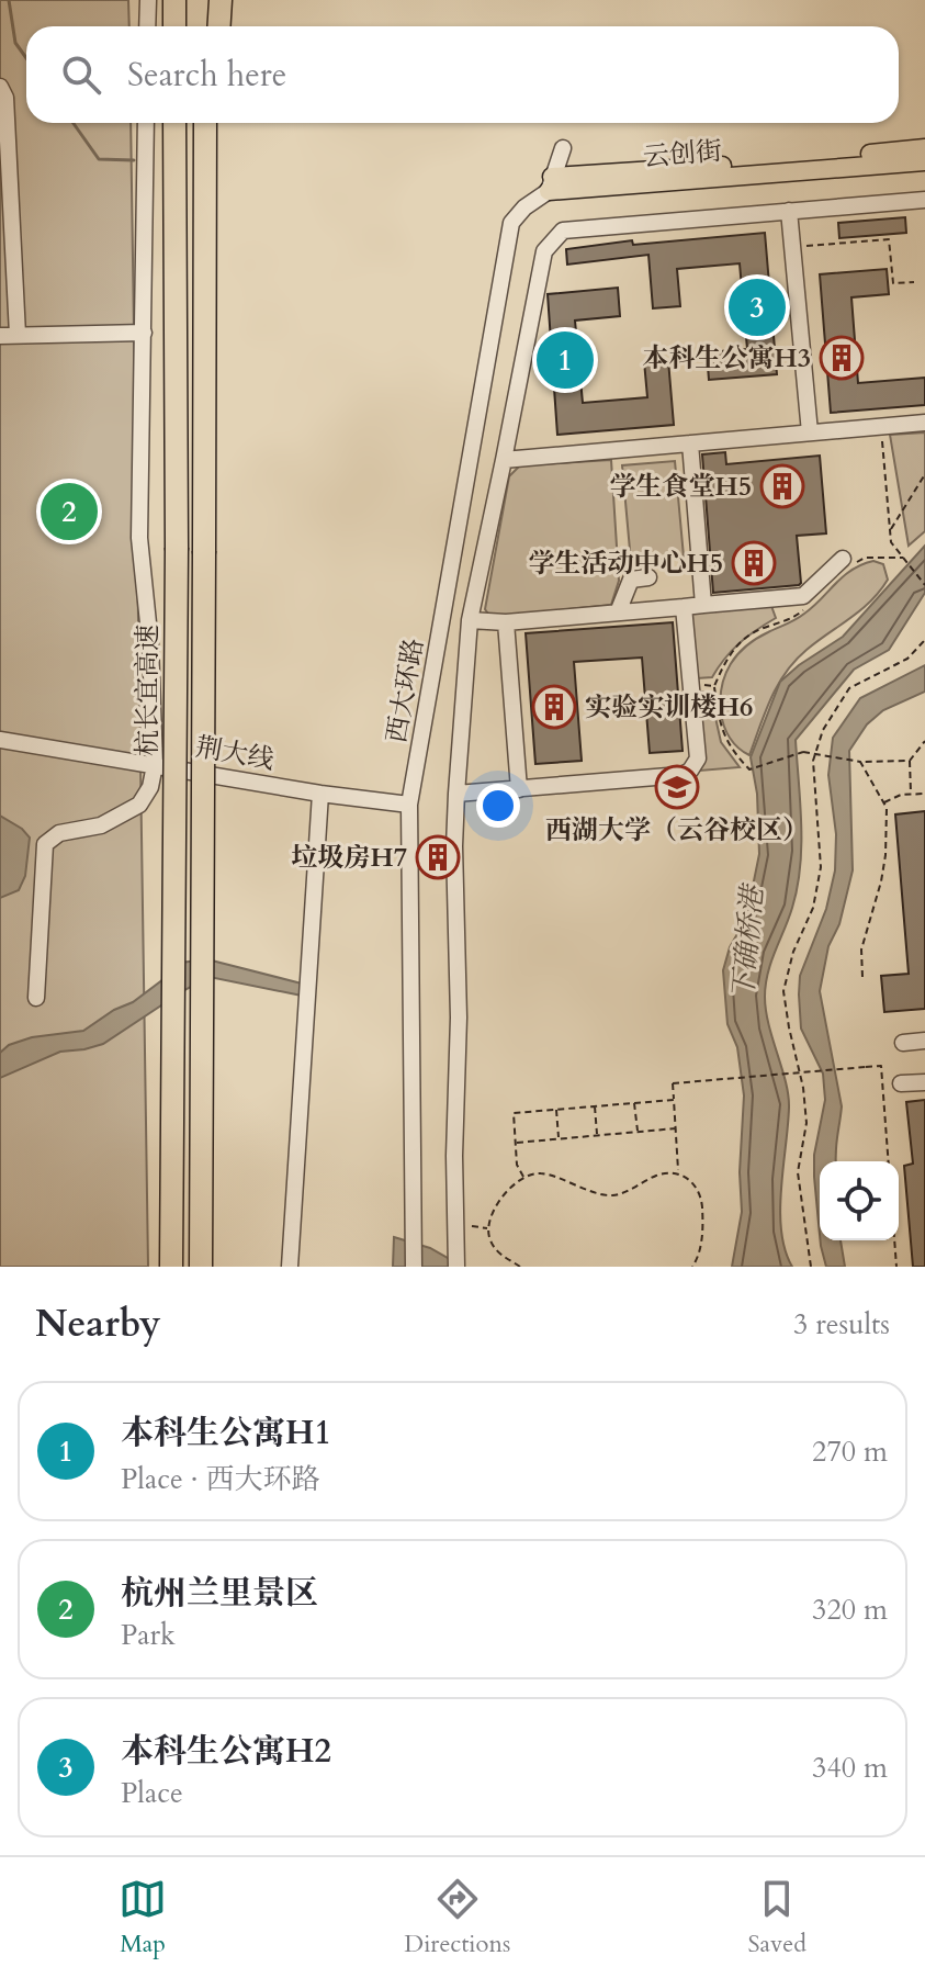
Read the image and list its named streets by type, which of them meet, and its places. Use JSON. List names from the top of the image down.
{
  "streets": {
    "highway": ["杭长宜高速"],
    "main road": ["云创街"],
    "street": ["西大环路", "荆大线"]
  },
  "crossings": [
    ["云创街", "西大环路"],
    ["西大环路", "荆大线"]
  ],
  "water": ["下确桥港"],
  "places": {
    "building": [
      "本科生公寓H3",
      "学生食堂H5",
      "学生活动中心H5",
      "实验实训楼H6",
      "垃圾房H7"
    ],
    "school or university": ["西湖大学（云谷校区）"]
  },
  "page": {
    "search": "Search here",
    "pins": ["3", "1", "2"],
    "heading": ["Nearby", "3 results"],
    "list": [
      {
        "mark": "1",
        "name": "本科生公寓H1",
        "note": "Place · 西大环路",
        "value": "270 m"
      },
      {
        "mark": "2",
        "name": "杭州兰里景区",
        "note": "Park",
        "value": "320 m"
      },
      {
        "mark": "3",
        "name": "本科生公寓H2",
        "note": "Place",
        "value": "340 m"
      }
    ],
    "nav": ["Map", "Directions", "Saved"]
  }
}
